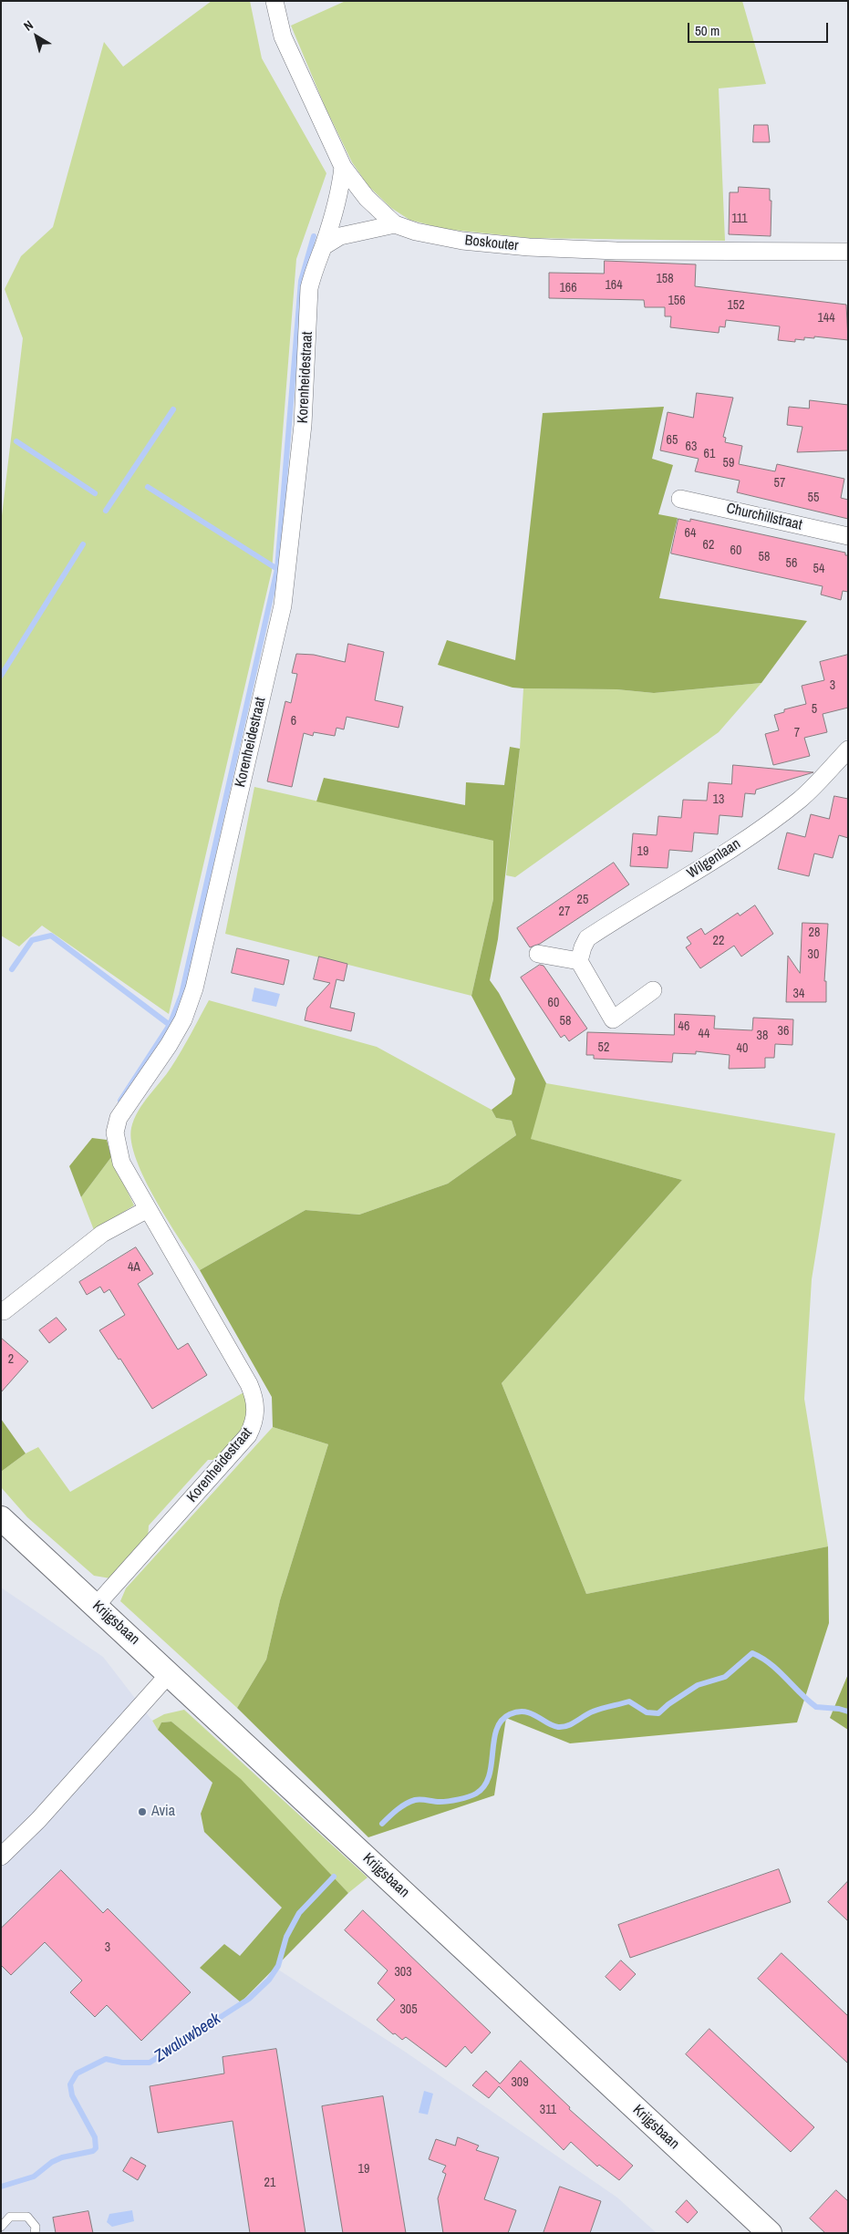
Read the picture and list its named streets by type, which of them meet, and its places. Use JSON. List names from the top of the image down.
{
  "streets": {
    "main road": ["Krijgsbaan"],
    "street": [
      "Boskouter",
      "Korenheidestraat",
      "Churchillstraat",
      "Wilgenlaan"
    ]
  },
  "crossings": [
    ["Boskouter", "Korenheidestraat"],
    ["Korenheidestraat", "Krijgsbaan"]
  ],
  "water": ["Zwaluwbeek"],
  "places": ["Avia"],
  "house_numbers": [
    "111",
    "158",
    "164",
    "166",
    "156",
    "152",
    "144",
    "65",
    "63",
    "61",
    "59",
    "57",
    "55",
    "64",
    "62",
    "60",
    "58",
    "56",
    "54",
    "3",
    "5",
    "6",
    "7",
    "13",
    "19",
    "25",
    "27",
    "28",
    "22",
    "30",
    "34",
    "60",
    "58",
    "46",
    "36",
    "44",
    "38",
    "52",
    "40",
    "4A",
    "2",
    "3",
    "303",
    "305",
    "309",
    "311",
    "19",
    "21"
  ],
  "scale_bar": "50 m",
  "north": "top left"
}
